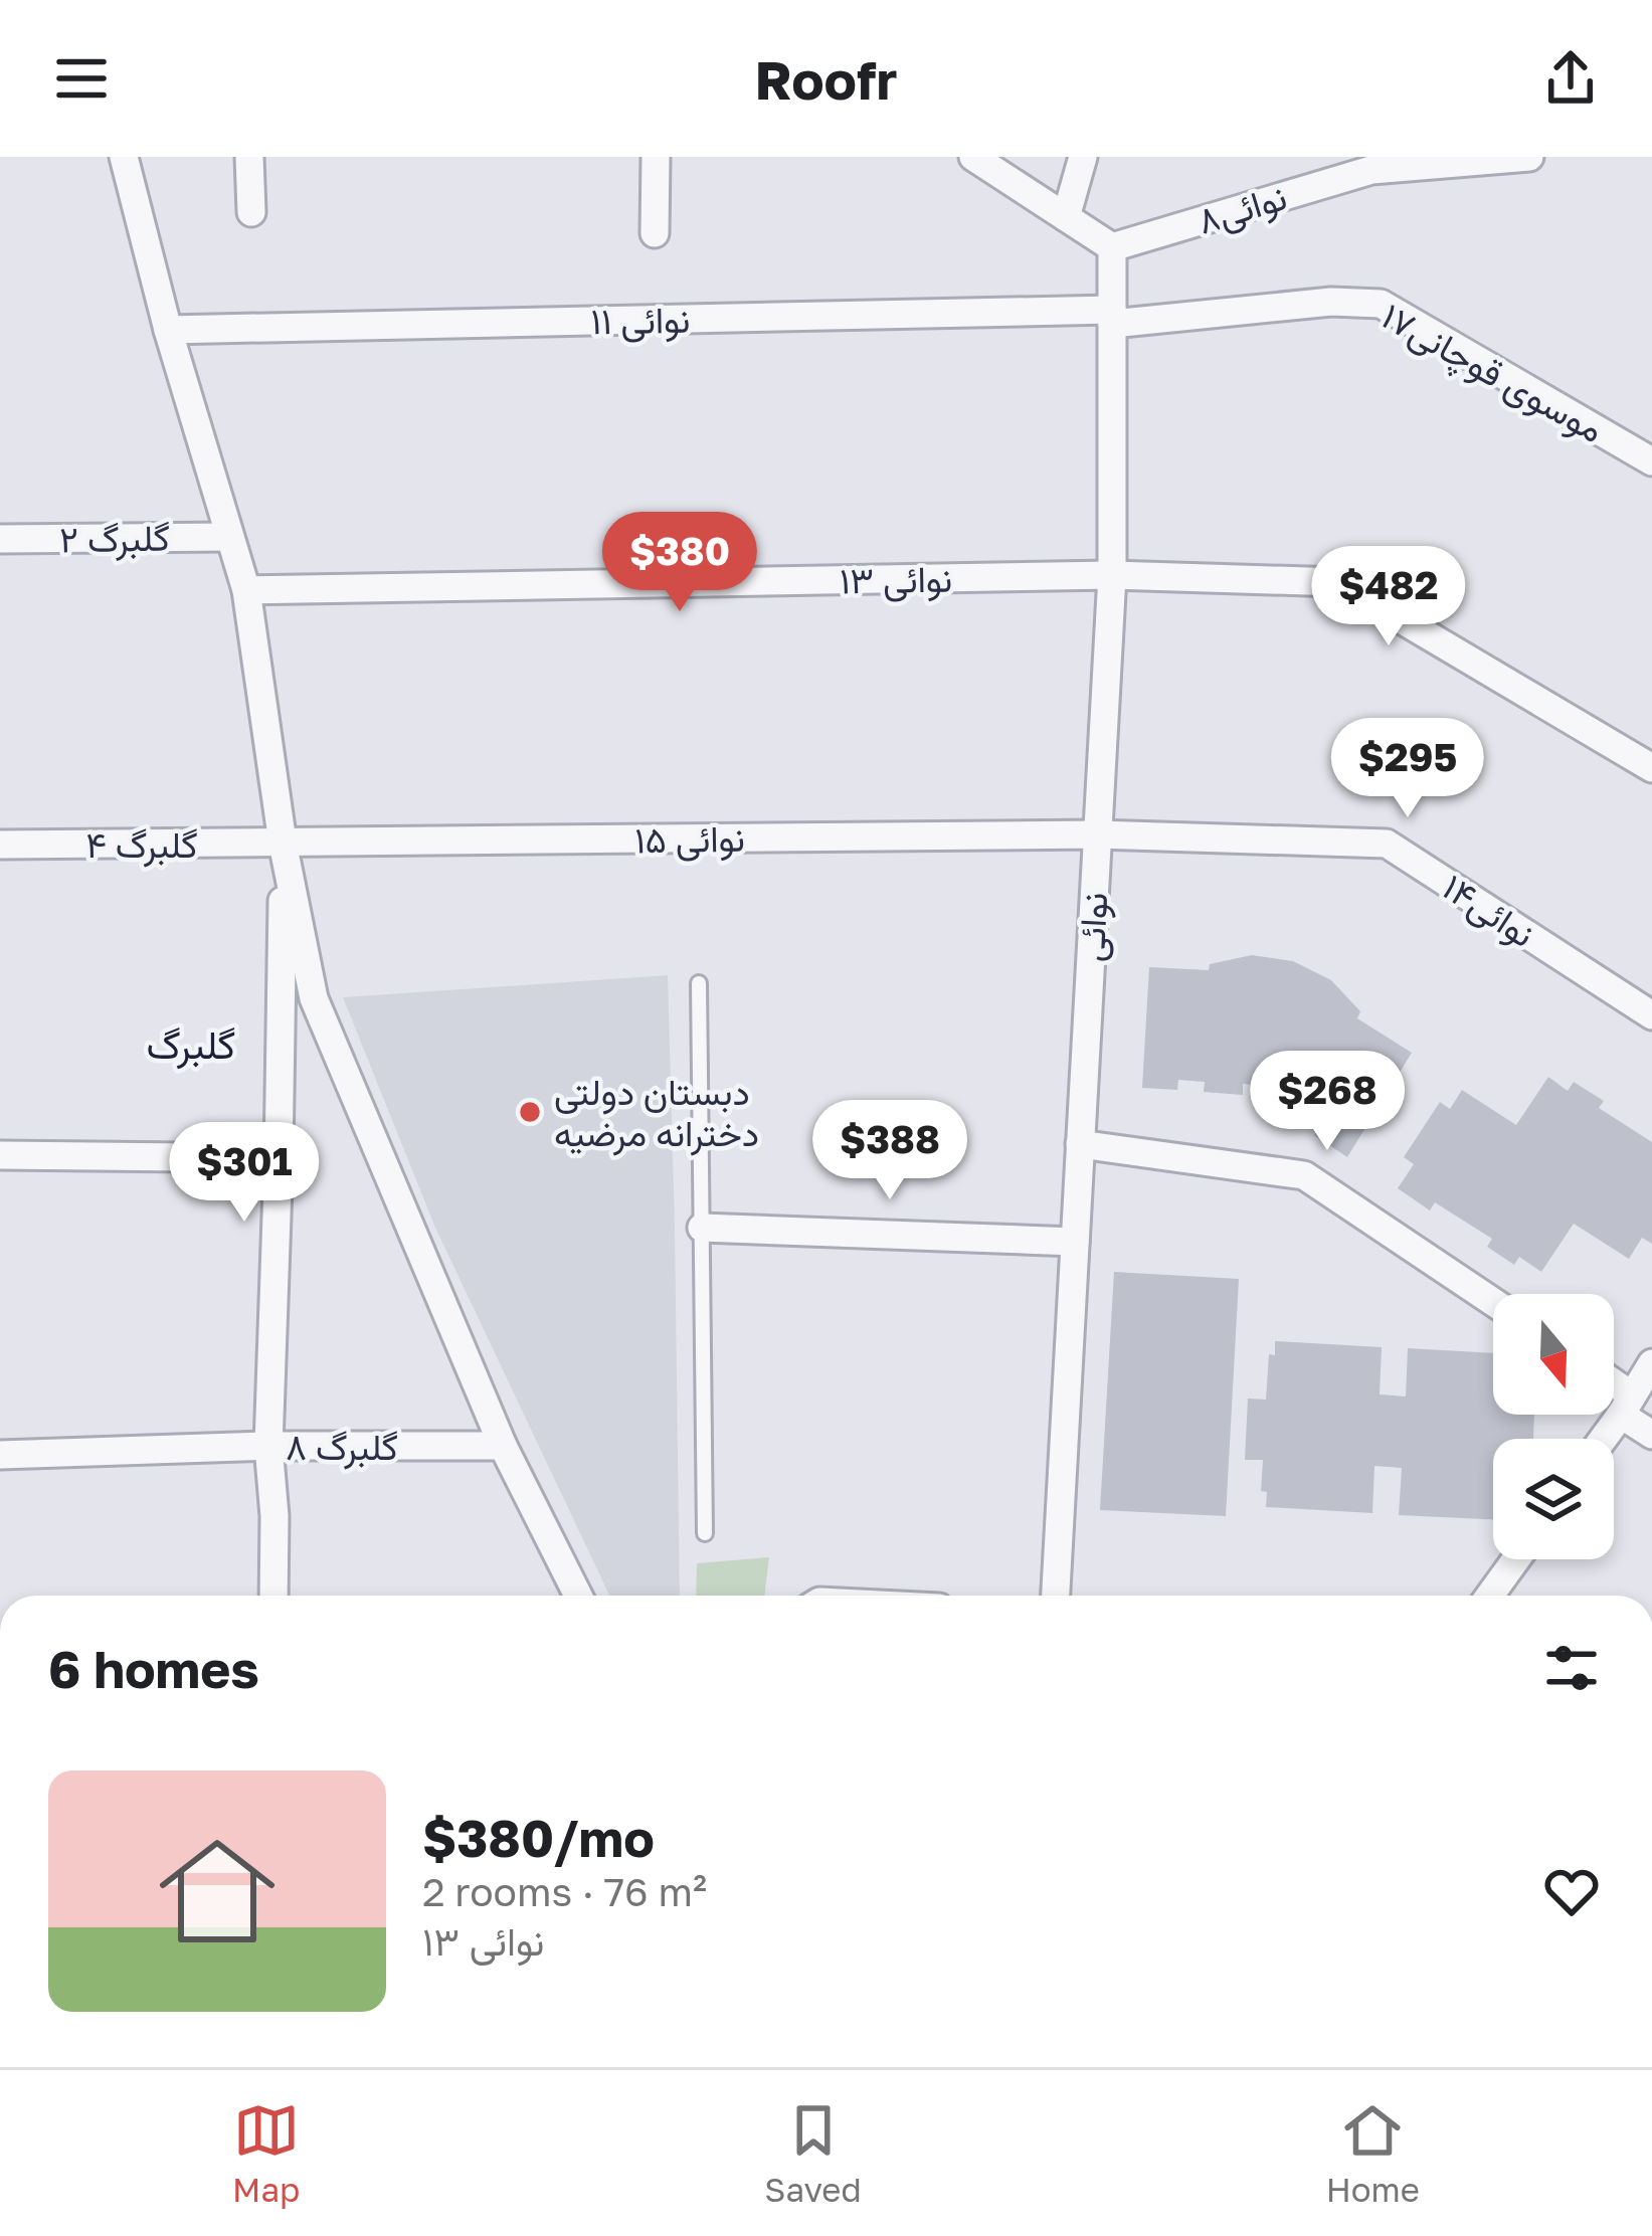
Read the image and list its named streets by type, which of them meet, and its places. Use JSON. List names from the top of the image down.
{
  "streets": {
    "street": [
      "نوائی۸",
      "نوائی ۱۱",
      "موسوی قوچانی۱۷",
      "گلبرگ ۲",
      "نوائی ۱۳",
      "نوائی ۱۵",
      "گلبرگ ۴",
      "نوائی۱۴",
      "نوائی",
      "گلبرگ ۸"
    ]
  },
  "crossings": [
    ["نوائی۸", "نوائی"],
    ["نوائی ۱۱", "موسوی قوچانی۱۷"],
    ["نوائی ۱۱", "نوائی"],
    ["موسوی قوچانی۱۷", "نوائی"],
    ["نوائی ۱۳", "نوائی"],
    ["نوائی ۱۵", "گلبرگ ۴"],
    ["نوائی ۱۵", "نوائی۱۴"],
    ["نوائی ۱۵", "نوائی"],
    ["نوائی۱۴", "نوائی"]
  ],
  "districts": ["گلبرگ"],
  "places": ["دبستان دولتی دخترانه مرضیه"],
  "north": "bottom",
  "page": {
    "header": "Roofr",
    "price": [
      "$380",
      "$482",
      "$295",
      "$268",
      "$388",
      "$301"
    ],
    "heading": "6 homes",
    "list": [
      {
        "name": "$380/mo",
        "note": "2 rooms · 76 m² · نوائی ۱۳"
      }
    ],
    "tabs": ["Map", "Saved", "Home"]
  }
}
